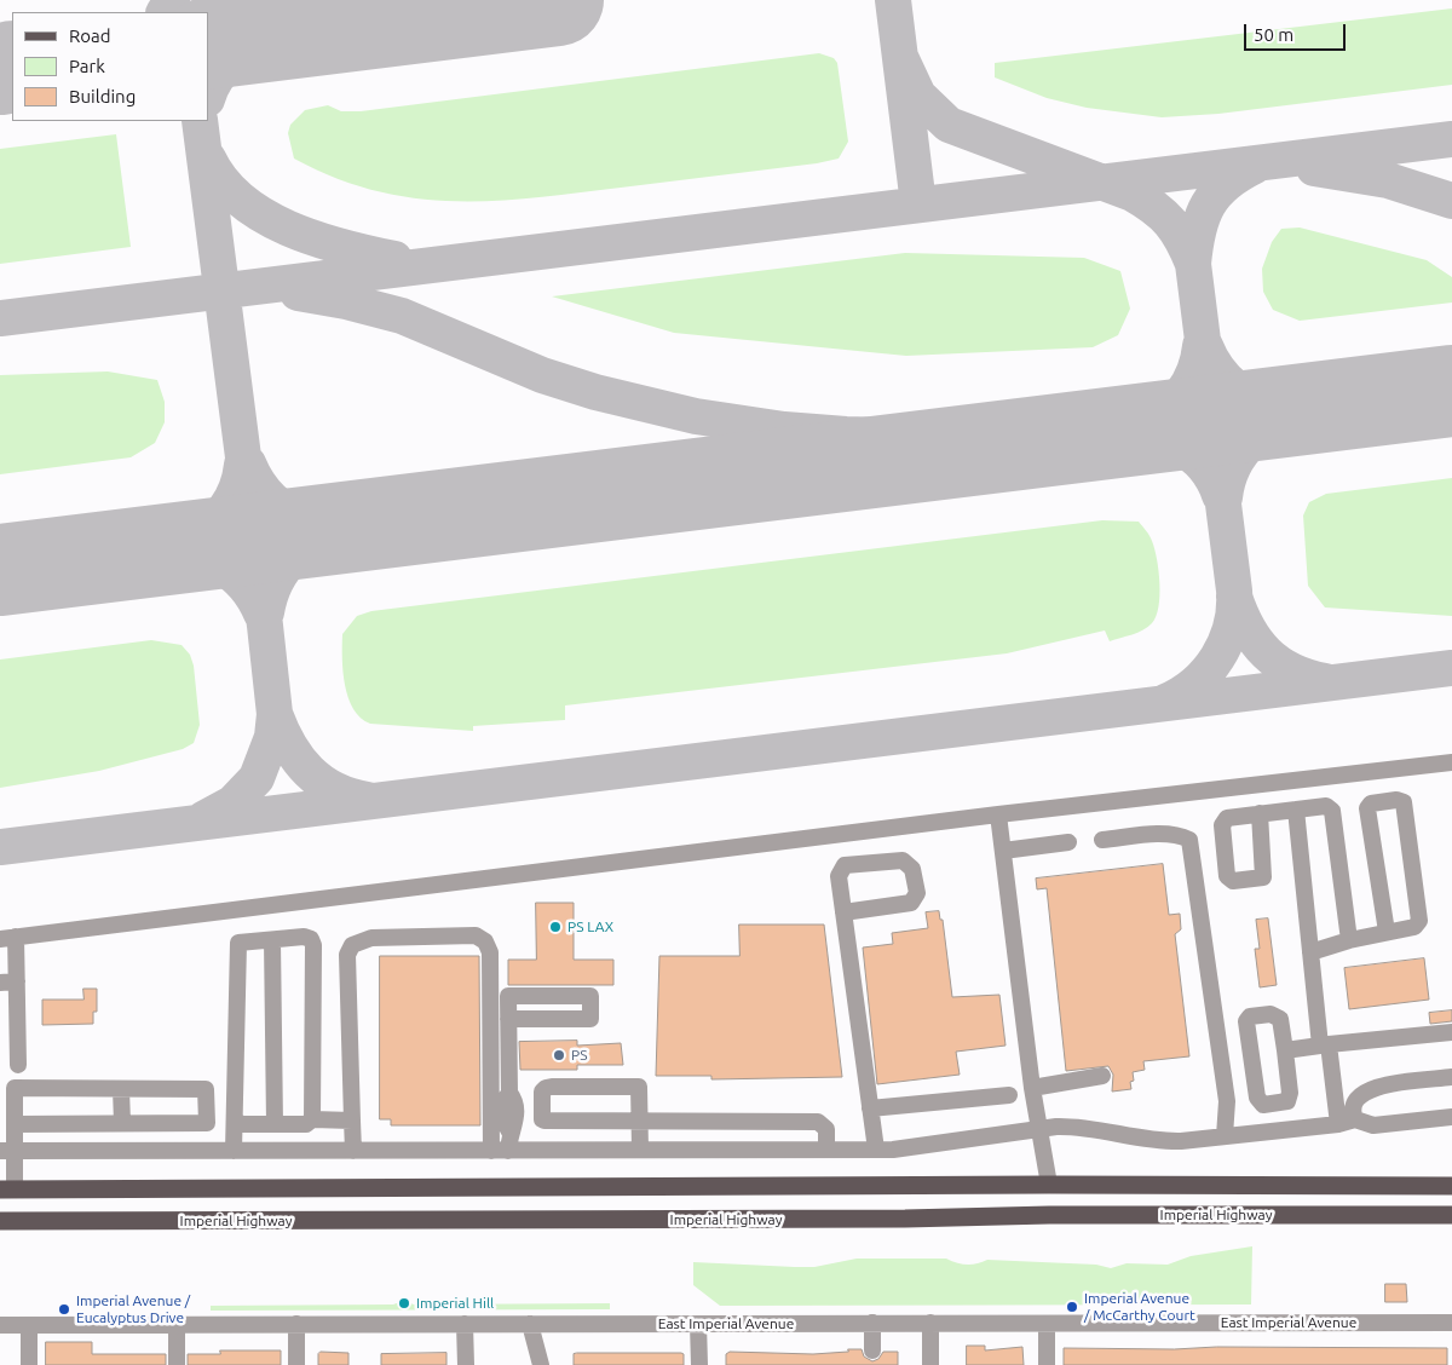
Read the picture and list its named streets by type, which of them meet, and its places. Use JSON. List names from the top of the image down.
{
  "streets": {
    "main road": ["Imperial Highway"],
    "street": ["East Imperial Avenue"]
  },
  "places": [
    "PS LAX",
    "PS",
    "Imperial Hill",
    "Imperial Avenue / McCarthy Court",
    "Imperial Avenue / Eucalyptus Drive"
  ],
  "legend": ["Road", "Park", "Building"],
  "scale_bar": "50 m"
}
